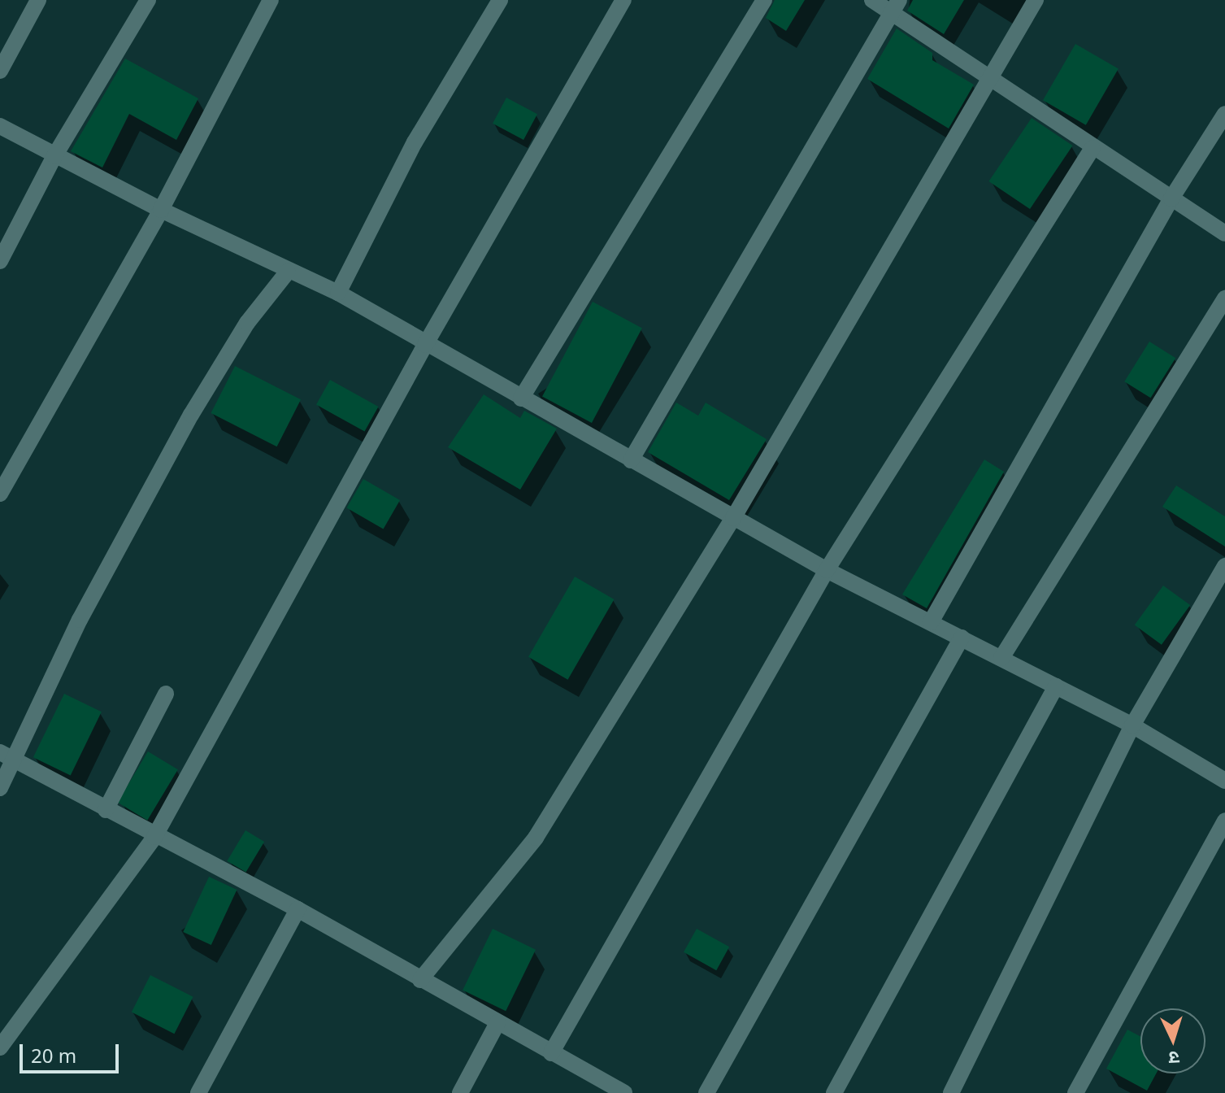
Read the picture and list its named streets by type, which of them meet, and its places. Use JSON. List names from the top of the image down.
{
  "scale_bar": "20 m",
  "north": "bottom"
}
